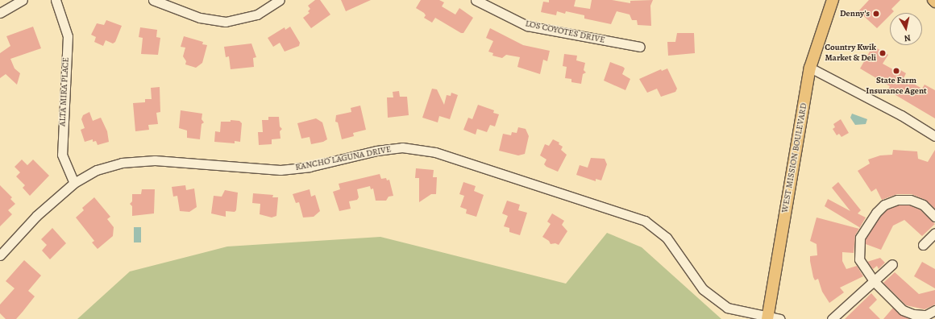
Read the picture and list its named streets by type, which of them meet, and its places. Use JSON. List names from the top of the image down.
{
  "streets": {
    "main road": ["WEST MISSION BOULEVARD"],
    "street": ["LOS COYOTES DRIVE", "ALTA MIRA PLACE", "RANCHO LAGUNA DRIVE"]
  },
  "crossings": [
    ["ALTA MIRA PLACE", "RANCHO LAGUNA DRIVE"],
    ["WEST MISSION BOULEVARD", "RANCHO LAGUNA DRIVE"]
  ],
  "places": ["Denny's", "Country Kwik Market & Deli", "State Farm Insurance Agent"],
  "north": "bottom"
}
